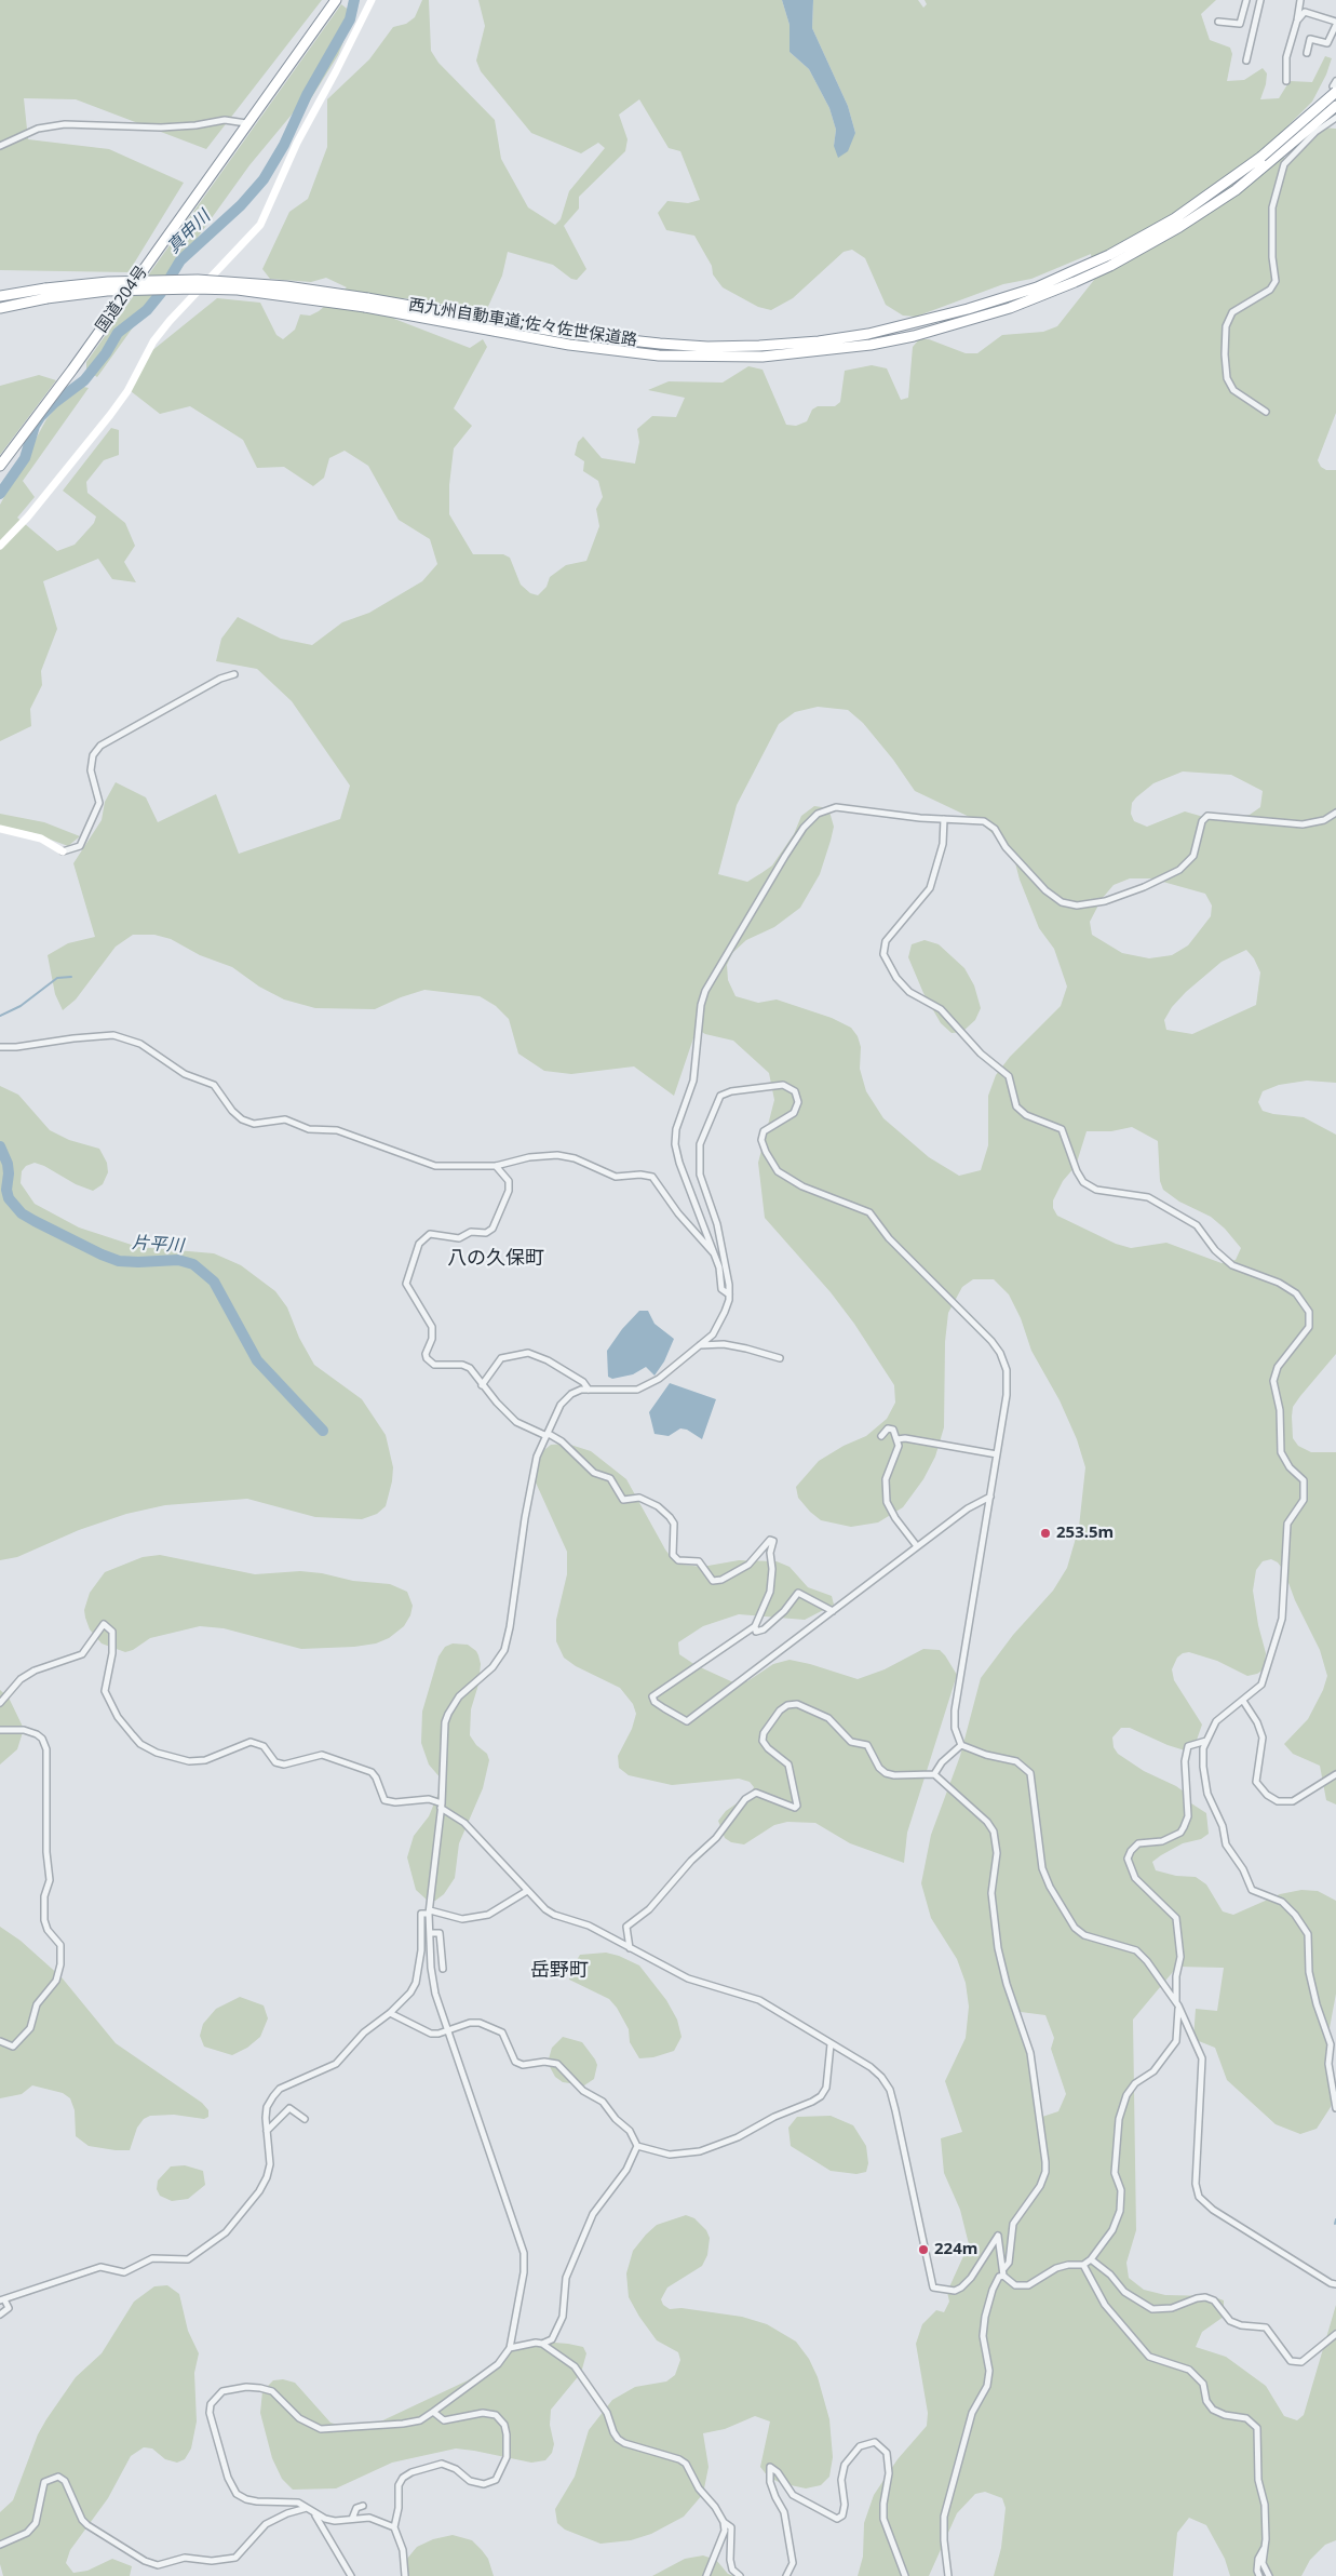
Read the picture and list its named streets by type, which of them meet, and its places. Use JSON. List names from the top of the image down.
{
  "streets": {
    "highway": ["国道204号", "西九州自動車道;佐々佐世保道路"]
  },
  "districts": ["八の久保町", "岳野町"],
  "water": ["真申川", "片平川"],
  "places": ["253.5m", "224m"]
}
